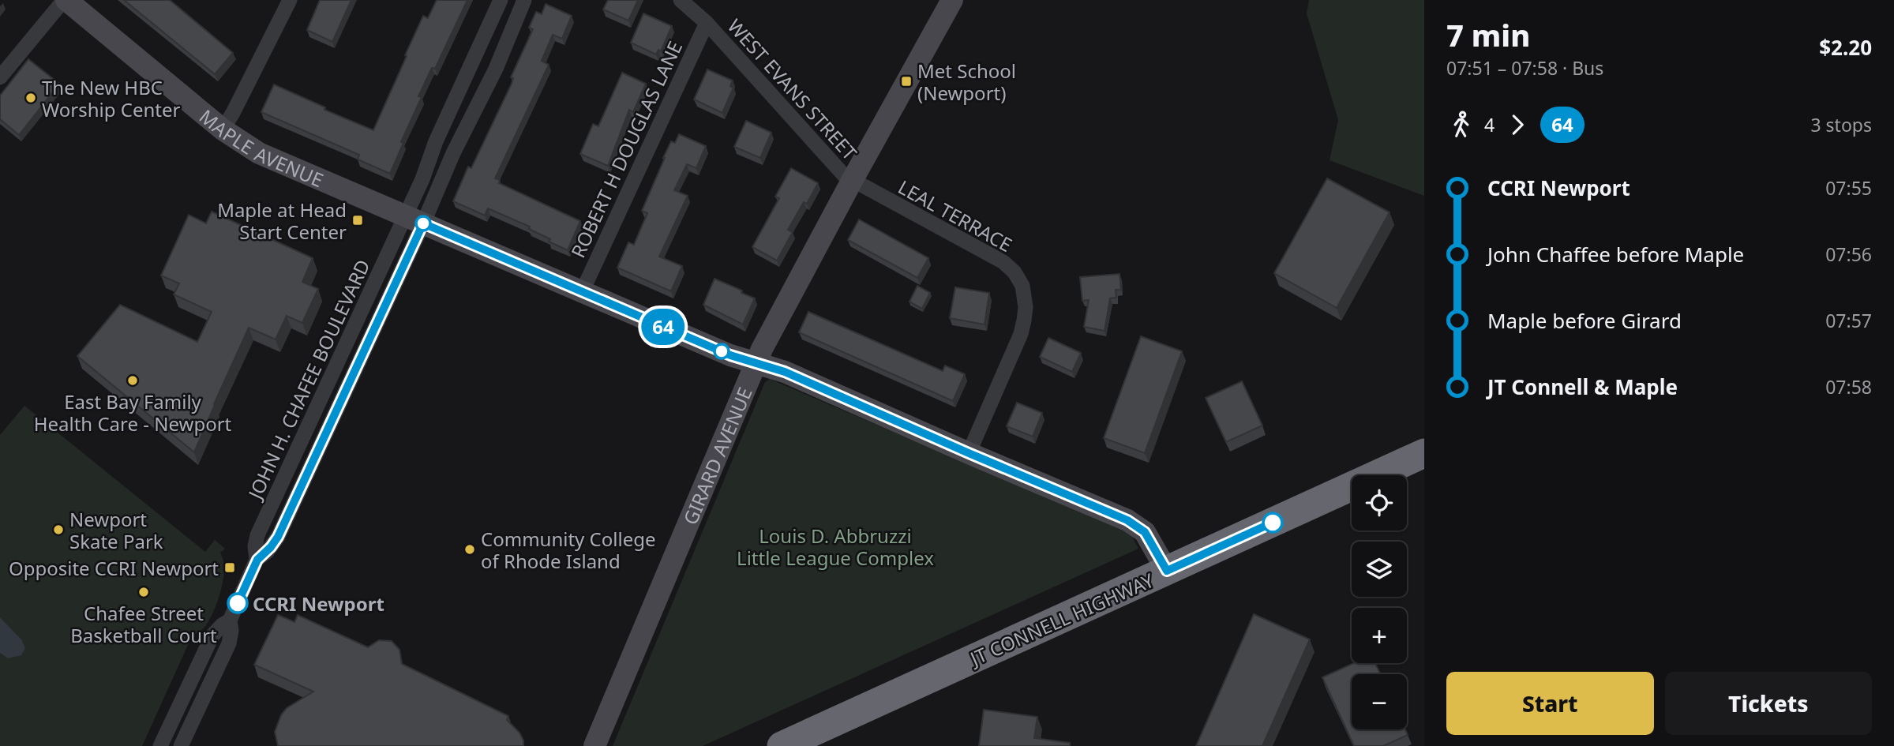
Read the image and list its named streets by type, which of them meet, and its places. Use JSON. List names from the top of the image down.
{
  "streets": {
    "highway": ["JT CONNELL HIGHWAY"],
    "street": [
      "WEST EVANS STREET",
      "MAPLE AVENUE",
      "ROBERT H DOUGLAS LANE",
      "LEAL TERRACE",
      "JOHN H. CHAFEE BOULEVARD",
      "GIRARD AVENUE"
    ]
  },
  "crossings": [
    ["WEST EVANS STREET", "ROBERT H DOUGLAS LANE"],
    ["WEST EVANS STREET", "LEAL TERRACE"],
    ["WEST EVANS STREET", "GIRARD AVENUE"],
    ["MAPLE AVENUE", "ROBERT H DOUGLAS LANE"],
    ["MAPLE AVENUE", "LEAL TERRACE"],
    ["MAPLE AVENUE", "JOHN H. CHAFEE BOULEVARD"],
    ["MAPLE AVENUE", "GIRARD AVENUE"],
    ["MAPLE AVENUE", "JT CONNELL HIGHWAY"],
    ["LEAL TERRACE", "GIRARD AVENUE"]
  ],
  "parks": ["Louis D. Abbruzzi Little League Complex"],
  "places": {
    "transit": ["Met School (Newport)", "Maple at Head Start Center", "Opposite CCRI Newport"],
    "other": [
      "The New HBC Worship Center",
      "East Bay Family Health Care - Newport",
      "Newport Skate Park",
      "Community College of Rhode Island",
      "Chafee Street Basketball Court",
      "CCRI Newport"
    ]
  },
  "lines": ["bus line 64"],
  "page": {
    "on_map": "64",
    "heading": ["7 min", "07:51 – 07:58 · Bus", "$2.20"],
    "legs": ["4", "64", "3 stops"],
    "list": [
      {
        "name": "CCRI Newport",
        "value": "07:55"
      },
      {
        "name": "John Chaffee before Maple",
        "value": "07:56"
      },
      {
        "name": "Maple before Girard",
        "value": "07:57"
      },
      {
        "name": "JT Connell & Maple",
        "value": "07:58"
      }
    ],
    "map_buttons": ["+", "−"],
    "buttons": ["Start", "Tickets"]
  }
}
